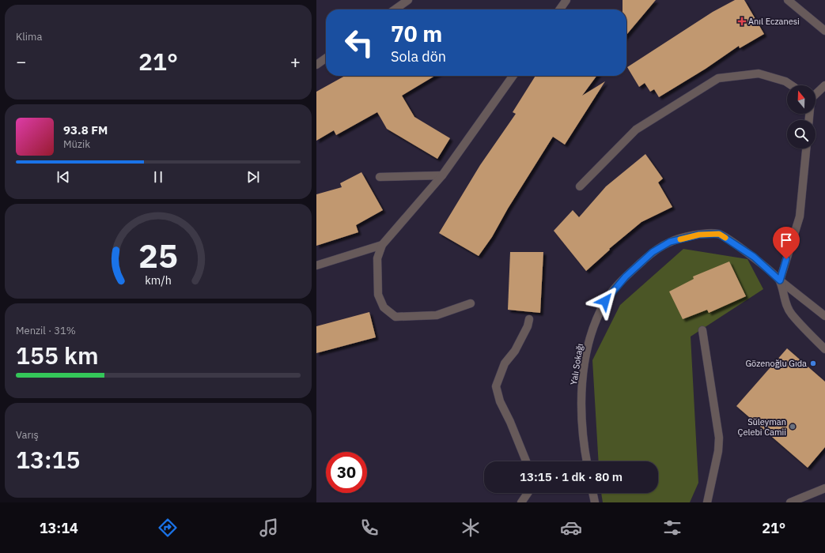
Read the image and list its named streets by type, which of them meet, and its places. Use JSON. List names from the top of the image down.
{
  "streets": {
    "street": ["Yalı Sokağı"]
  },
  "places": {
    "health": ["Anıl Eczanesi"],
    "other": ["Gözenoğlu Gıda", "Süleyman Çelebi Camii"]
  },
  "north": "top",
  "page": {
    "tile": [
      "Klima",
      ["Menzil · 31%", "155 km"],
      ["Varış", "13:15"]
    ],
    "turn": ["70 m", "Sola dön"],
    "heat": ["−", "21°", "+"],
    "song": ["93.8 FM", "Müzik"],
    "limit": "30",
    "trip": "13:15 · 1 dk · 80 m",
    "tabs": ["13:14", "21°"],
    "gauge": ["25", "km/h"]
  }
}
